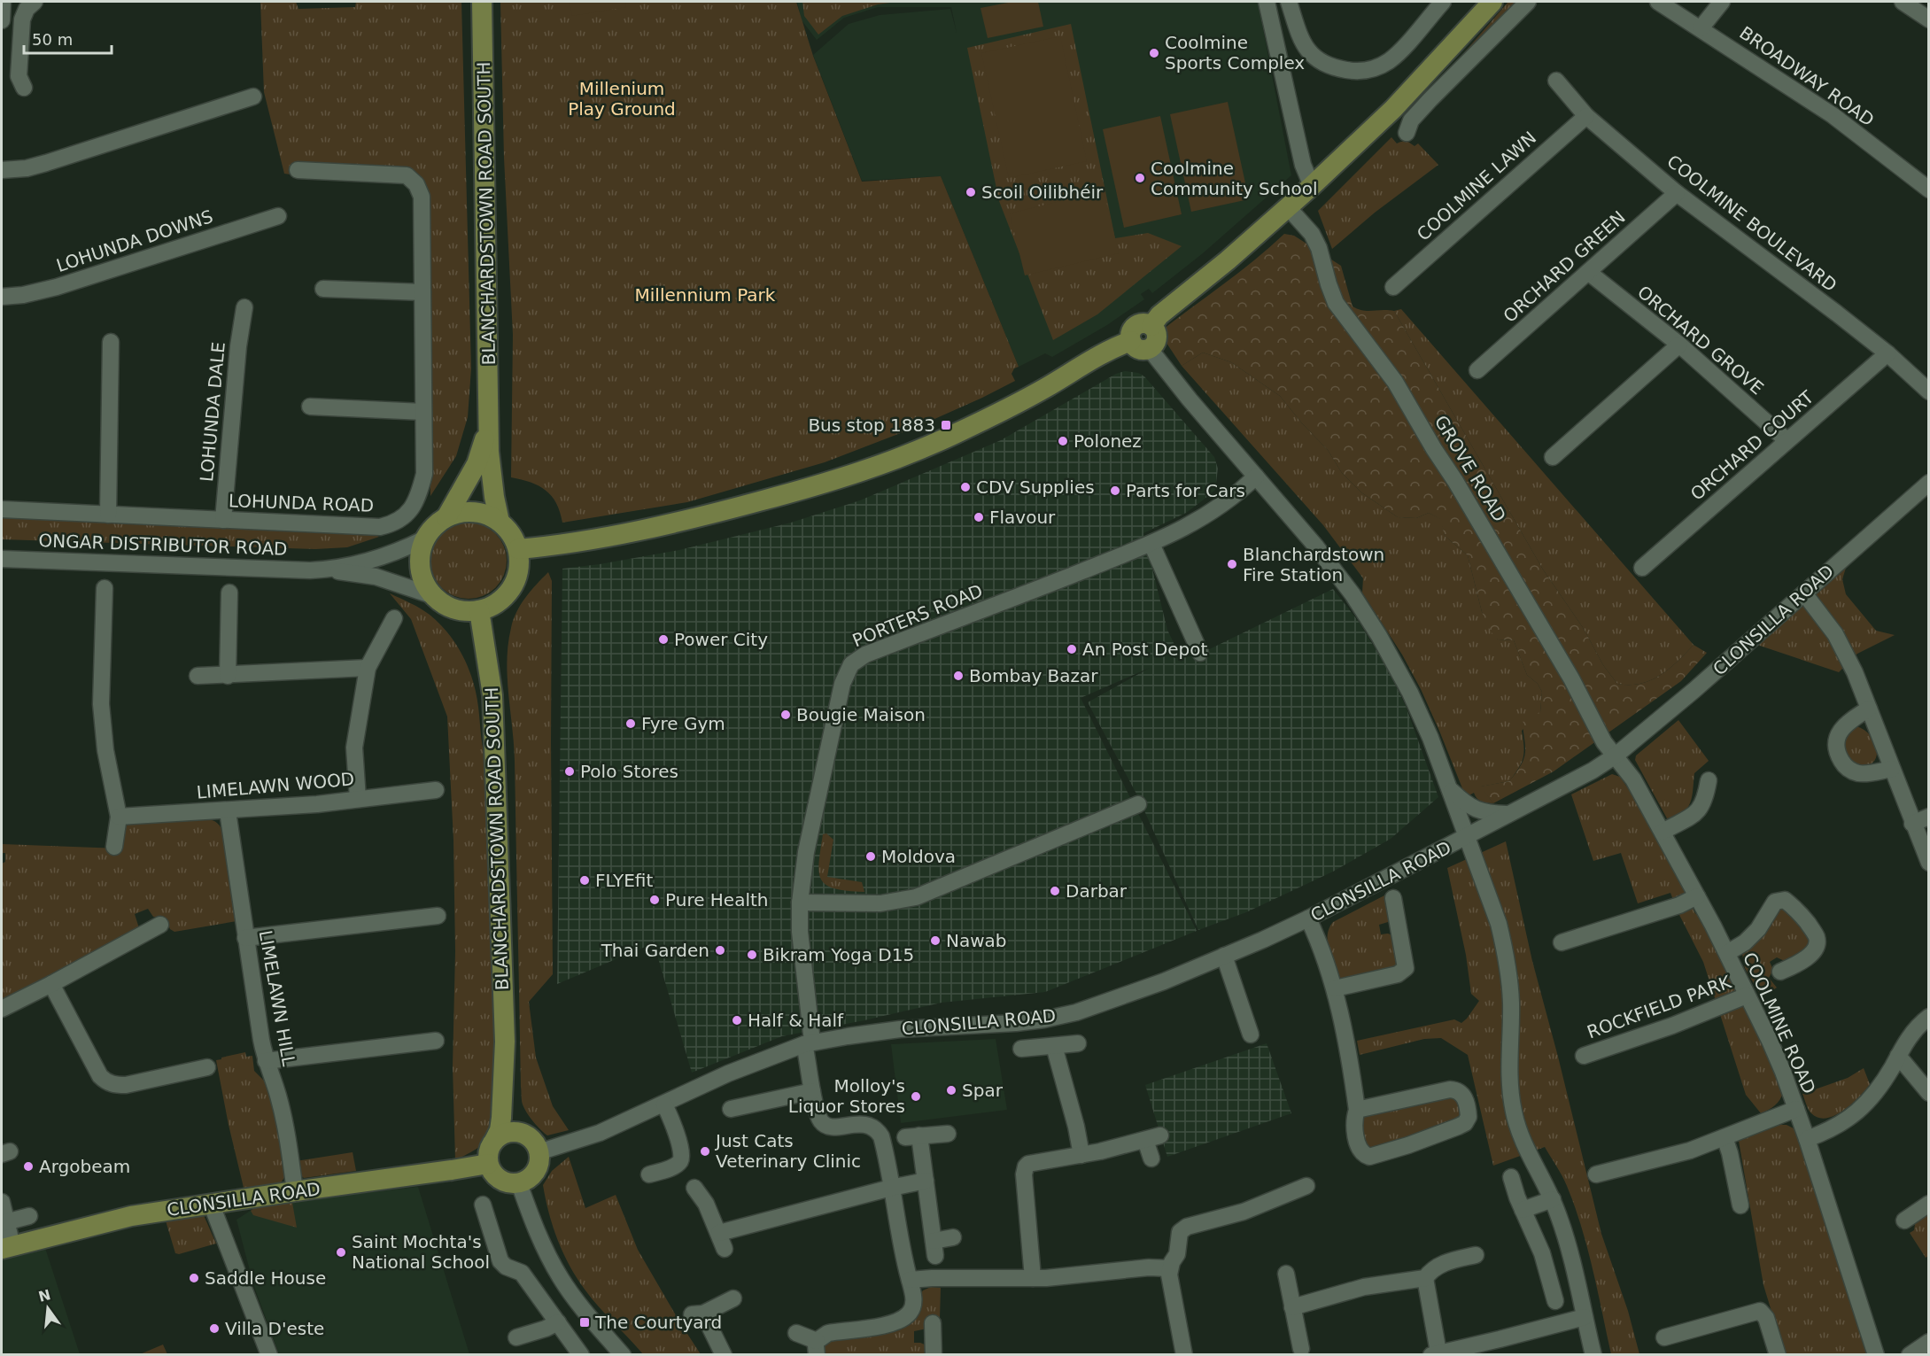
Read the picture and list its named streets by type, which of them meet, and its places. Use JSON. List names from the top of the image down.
{
  "streets": {
    "main road": ["BLANCHARDSTOWN ROAD SOUTH", "CLONSILLA ROAD"],
    "street": [
      "BROADWAY ROAD",
      "COOLMINE LAWN",
      "COOLMINE BOULEVARD",
      "LOHUNDA DOWNS",
      "ORCHARD GREEN",
      "ORCHARD GROVE",
      "LOHUNDA DALE",
      "ORCHARD COURT",
      "GROVE ROAD",
      "LOHUNDA ROAD",
      "ONGAR DISTRIBUTOR ROAD",
      "PORTERS ROAD",
      "LIMELAWN WOOD",
      "LIMELAWN HILL",
      "ROCKFIELD PARK",
      "COOLMINE ROAD"
    ]
  },
  "crossings": [
    ["COOLMINE LAWN", "COOLMINE BOULEVARD"],
    ["BLANCHARDSTOWN ROAD SOUTH", "ONGAR DISTRIBUTOR ROAD"],
    ["BLANCHARDSTOWN ROAD SOUTH", "CLONSILLA ROAD"],
    ["COOLMINE BOULEVARD", "ORCHARD GREEN"],
    ["COOLMINE BOULEVARD", "ORCHARD COURT"],
    ["ORCHARD GREEN", "ORCHARD GROVE"],
    ["ORCHARD GROVE", "ORCHARD COURT"],
    ["LOHUNDA DALE", "LOHUNDA ROAD"],
    ["GROVE ROAD", "CLONSILLA ROAD"],
    ["GROVE ROAD", "COOLMINE ROAD"],
    ["PORTERS ROAD", "CLONSILLA ROAD"],
    ["CLONSILLA ROAD", "LIMELAWN HILL"],
    ["CLONSILLA ROAD", "COOLMINE ROAD"],
    ["LIMELAWN WOOD", "LIMELAWN HILL"],
    ["ROCKFIELD PARK", "COOLMINE ROAD"]
  ],
  "parks": ["Millenium Play Ground", "Millennium Park"],
  "places": {
    "other": [
      "Coolmine Sports Complex",
      "Coolmine Community School",
      "Scoil Oilibhéir",
      "Polonez",
      "CDV Supplies",
      "Parts for Cars",
      "Flavour",
      "Blanchardstown Fire Station",
      "Power City",
      "An Post Depot",
      "Bombay Bazar",
      "Bougie Maison",
      "Fyre Gym",
      "Polo Stores",
      "Moldova",
      "FLYEfit",
      "Darbar",
      "Pure Health",
      "Nawab",
      "Thai Garden",
      "Bikram Yoga D15",
      "Half & Half",
      "Spar",
      "Molloy's Liquor Stores",
      "Just Cats Veterinary Clinic",
      "Argobeam",
      "Saint Mochta's National School",
      "Saddle House",
      "Villa D'este"
    ],
    "transit": ["Bus stop 1883", "The Courtyard"]
  },
  "scale_bar": "50 m",
  "north": "top"
}
